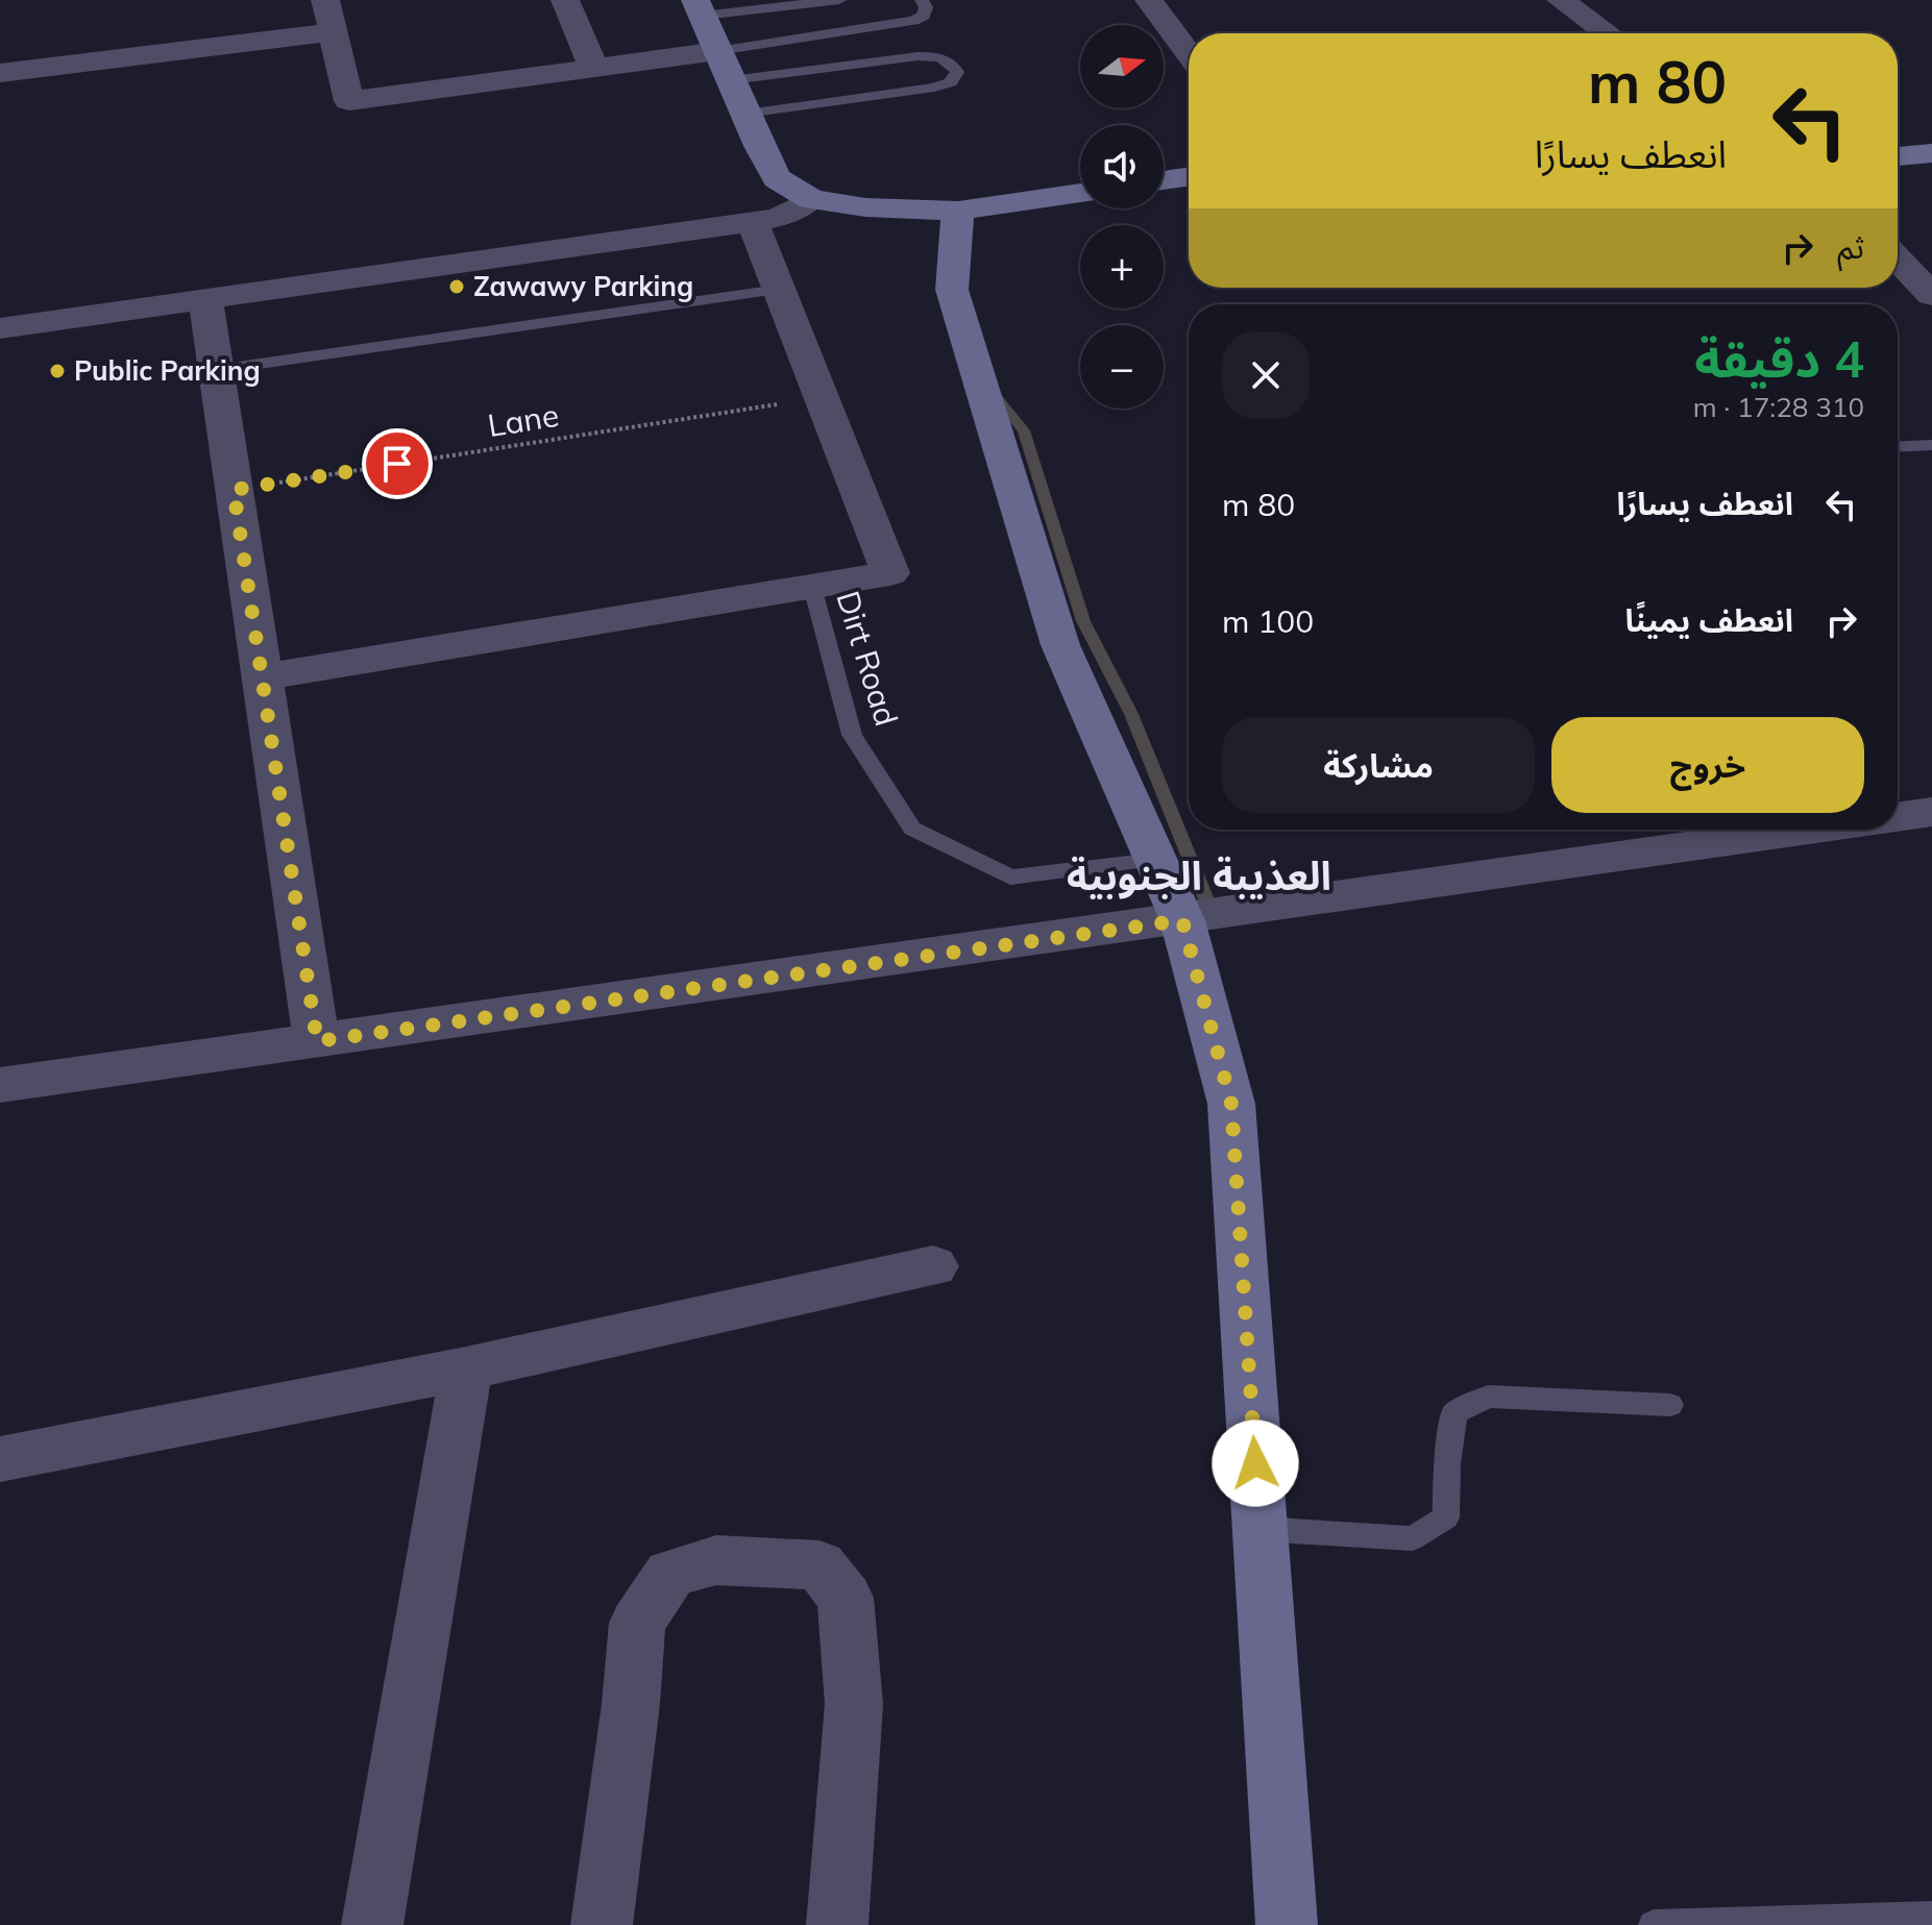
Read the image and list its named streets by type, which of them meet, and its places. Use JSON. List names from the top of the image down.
{
  "streets": {
    "lane": ["Dirt Road"],
    "path": ["Lane"]
  },
  "districts": ["العذيبة الجنوبية"],
  "places": ["Zawawy Parking", "Public Parking"],
  "north": "right",
  "page": {
    "map_buttons": ["+", "−"],
    "turn": ["80 m", "انعطف يسارًا"],
    "then": "ثم",
    "heading": ["4 دقيقة", "310 m · 17:28"],
    "list": [
      {
        "name": "انعطف يسارًا",
        "value": "80 m"
      },
      {
        "name": "انعطف يمينًا",
        "value": "100 m"
      }
    ],
    "buttons": ["خروج", "مشاركة"]
  }
}
